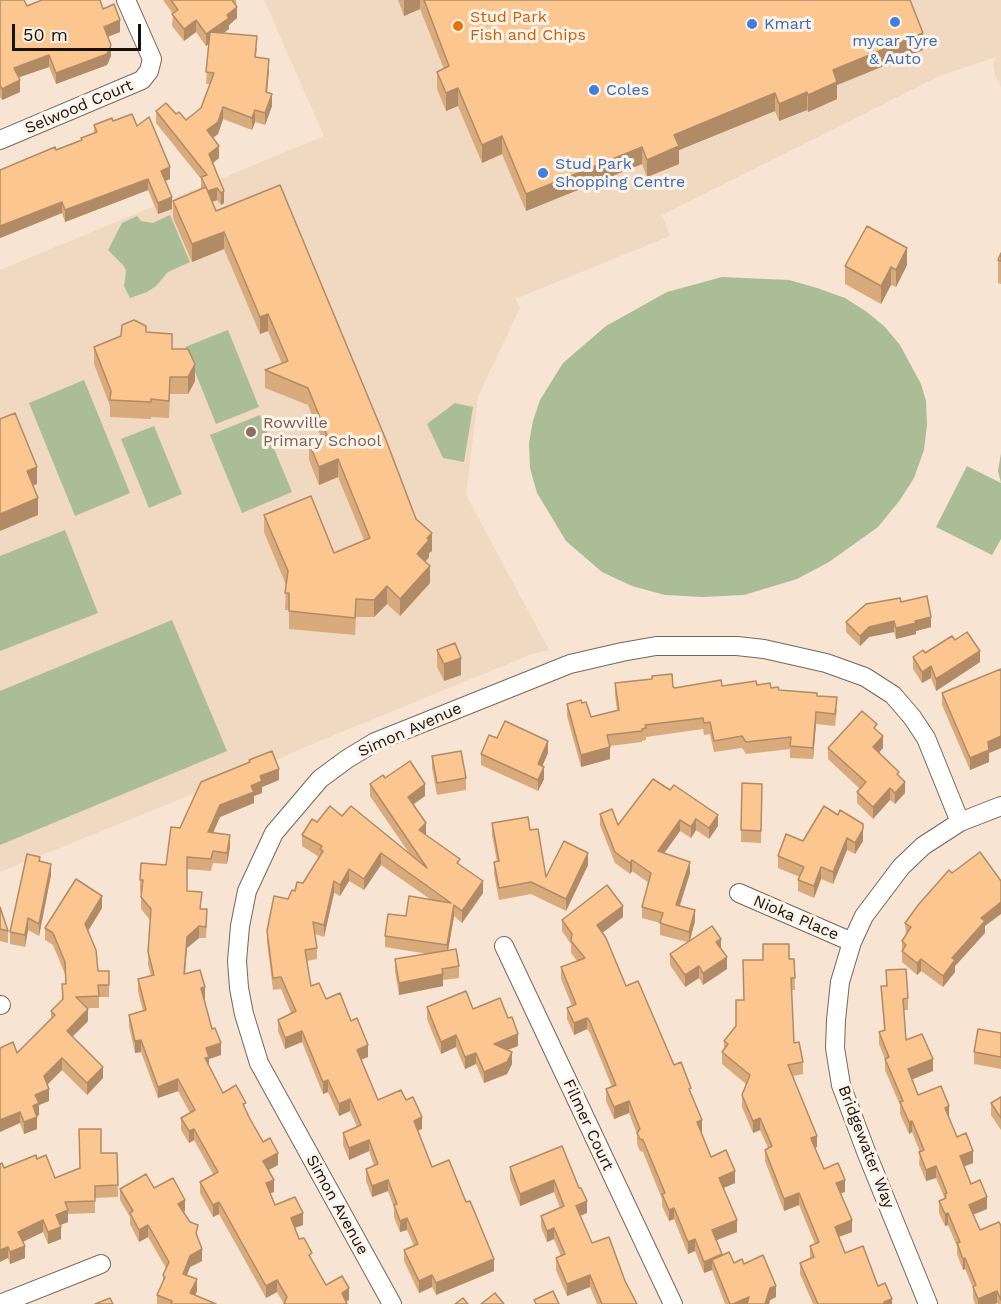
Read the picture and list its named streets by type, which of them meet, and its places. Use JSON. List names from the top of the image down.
{
  "streets": {
    "street": [
      "Selwood Court",
      "Simon Avenue",
      "Nioka Place",
      "Filmer Court",
      "Bridgewater Way"
    ]
  },
  "crossings": [
    ["Simon Avenue", "Bridgewater Way"],
    ["Nioka Place", "Bridgewater Way"]
  ],
  "places": [
    "mycar Tyre & Auto",
    "Kmart",
    "Stud Park Fish and Chips",
    "Coles",
    "Stud Park Shopping Centre",
    "Rowville Primary School"
  ],
  "scale_bar": "50 m"
}
